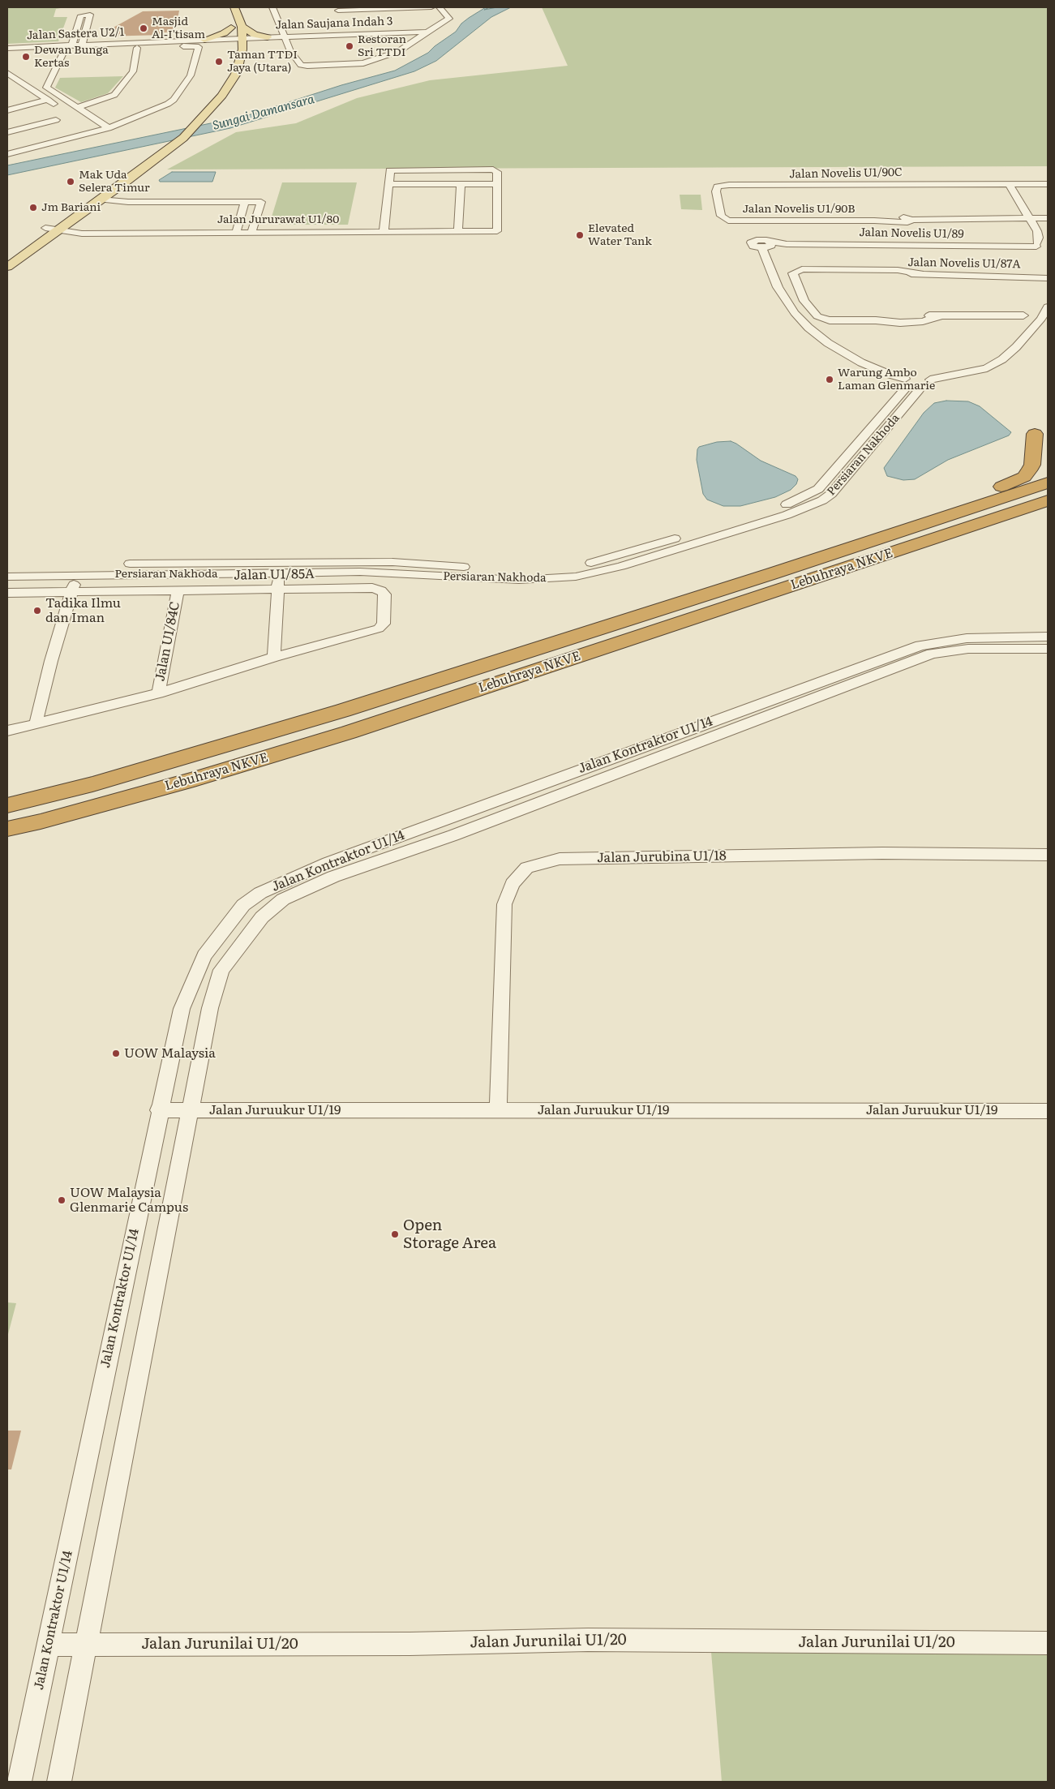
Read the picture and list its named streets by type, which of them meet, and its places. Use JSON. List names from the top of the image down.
{
  "streets": {
    "highway": ["Lebuhraya NKVE"],
    "street": [
      "Jalan Saujana Indah 3",
      "Jalan Sastera U2/1",
      "Jalan Novelis U1/90C",
      "Jalan Novelis U1/90B",
      "Jalan Jururawat U1/80",
      "Jalan Novelis U1/89",
      "Jalan Novelis U1/87A",
      "Persiaran Nakhoda",
      "Jalan U1/85A",
      "Jalan U1/84C",
      "Jalan Kontraktor U1/14",
      "Jalan Jurubina U1/18",
      "Jalan Juruukur U1/19",
      "Jalan Jurunilai U1/20"
    ]
  },
  "crossings": [
    ["Jalan Saujana Indah 3", "Jalan Sastera U2/1"],
    ["Jalan Novelis U1/90C", "Jalan Novelis U1/90B"],
    ["Jalan U1/85A", "Jalan U1/84C"],
    ["Jalan Kontraktor U1/14", "Jalan Juruukur U1/19"],
    ["Jalan Kontraktor U1/14", "Jalan Jurunilai U1/20"],
    ["Jalan Jurubina U1/18", "Jalan Juruukur U1/19"]
  ],
  "water": ["Sungai Damansara"],
  "places": [
    "Masjid Al-I'tisam",
    "Restoran Sri TTDI",
    "Dewan Bunga Kertas",
    "Taman TTDI Jaya (Utara)",
    "Mak Uda Selera Timur",
    "Jm Bariani",
    "Elevated Water Tank",
    "Warung Ambo Laman Glenmarie",
    "Tadika Ilmu dan Iman",
    "UOW Malaysia",
    "UOW Malaysia Glenmarie Campus",
    "Open Storage Area"
  ]
}
